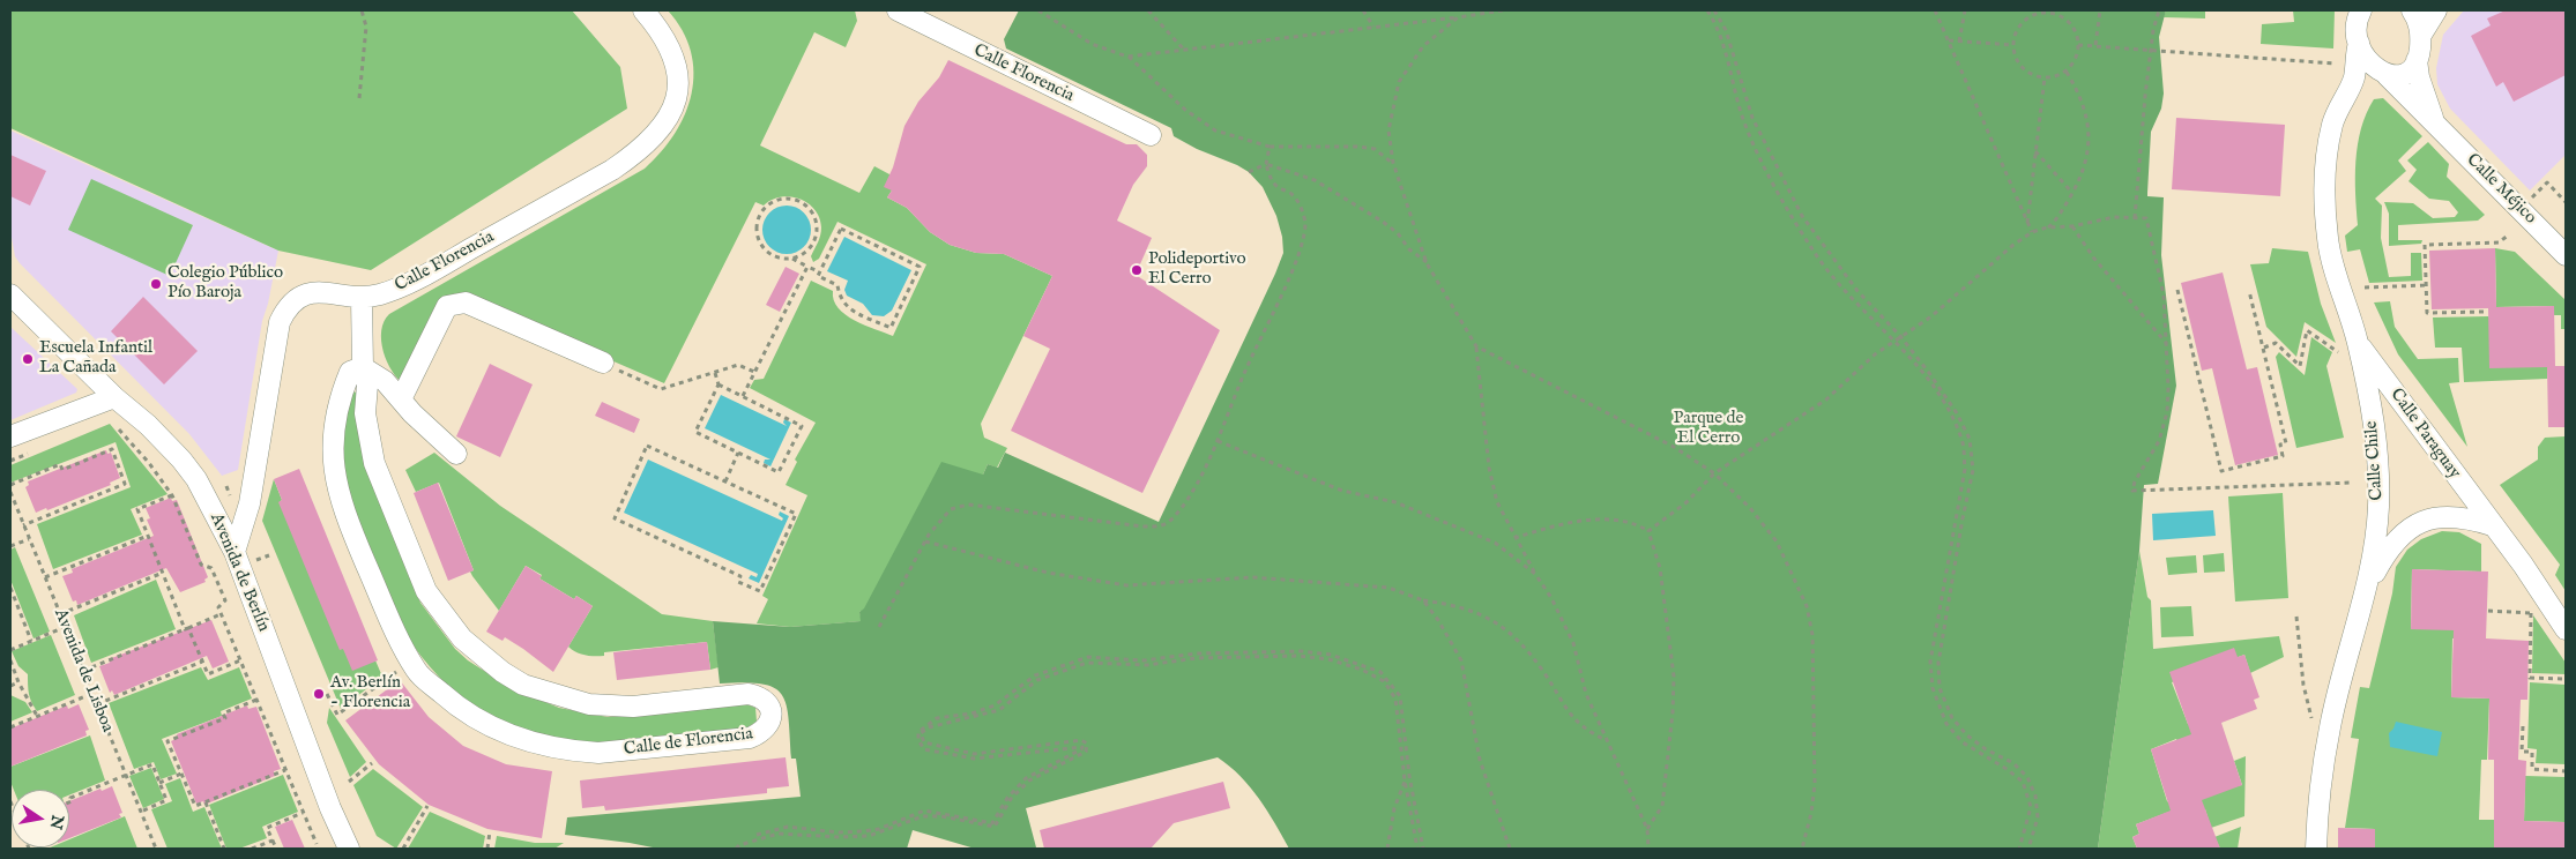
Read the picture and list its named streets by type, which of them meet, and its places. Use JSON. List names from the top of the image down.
{
  "streets": {
    "street": [
      "Calle Florencia",
      "Calle Méjico",
      "Calle Paraguay",
      "Calle Chile",
      "Avenida de Berlín",
      "Calle de Florencia"
    ],
    "path": ["Avenida de Lisboa"]
  },
  "crossings": [
    ["Calle Florencia", "Avenida de Berlín"],
    ["Calle Florencia", "Calle de Florencia"],
    ["Calle Méjico", "Calle Chile"],
    ["Calle Paraguay", "Calle Chile"]
  ],
  "parks": ["Parque de El Cerro"],
  "places": [
    "Polideportivo El Cerro",
    "Colegio Público Pío Baroja",
    "Escuela Infantil La Cañada",
    "Av. Berlín - Florencia"
  ],
  "north": "right"
}
